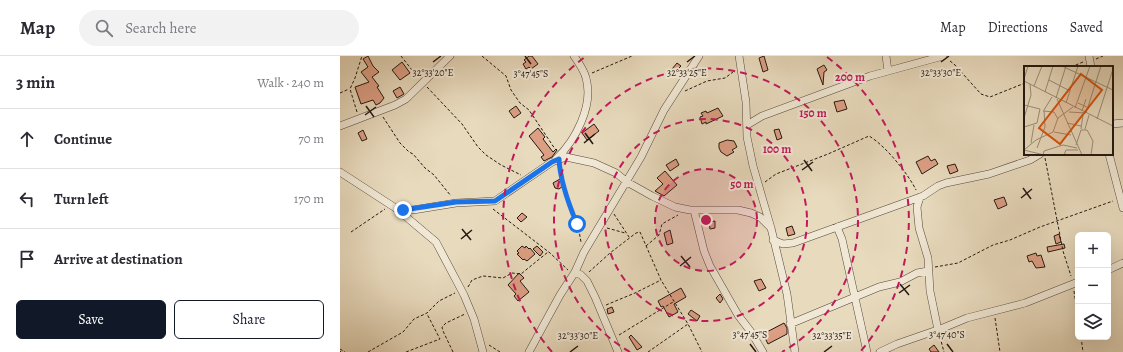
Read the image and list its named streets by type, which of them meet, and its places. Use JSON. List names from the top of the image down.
{
  "page": {
    "header": "Map",
    "search": "Search here",
    "nav": ["Map", "Directions", "Saved"],
    "heading": ["3 min", "Walk · 240 m"],
    "list": [
      ["Continue", "70 m"],
      ["Turn left", "170 m"],
      "Arrive at destination"
    ],
    "map_buttons": ["+", "−"],
    "buttons": ["Save", "Share"]
  },
  "coordinates": [
    "32°33'20\"E",
    "32°33'25\"E",
    "32°33'30\"E",
    "3°47'45\"S",
    "3°47'40\"S",
    "32°33'35\"E"
  ],
  "rings": [
    "200 m",
    "150 m",
    "100 m",
    "50 m"
  ]
}
